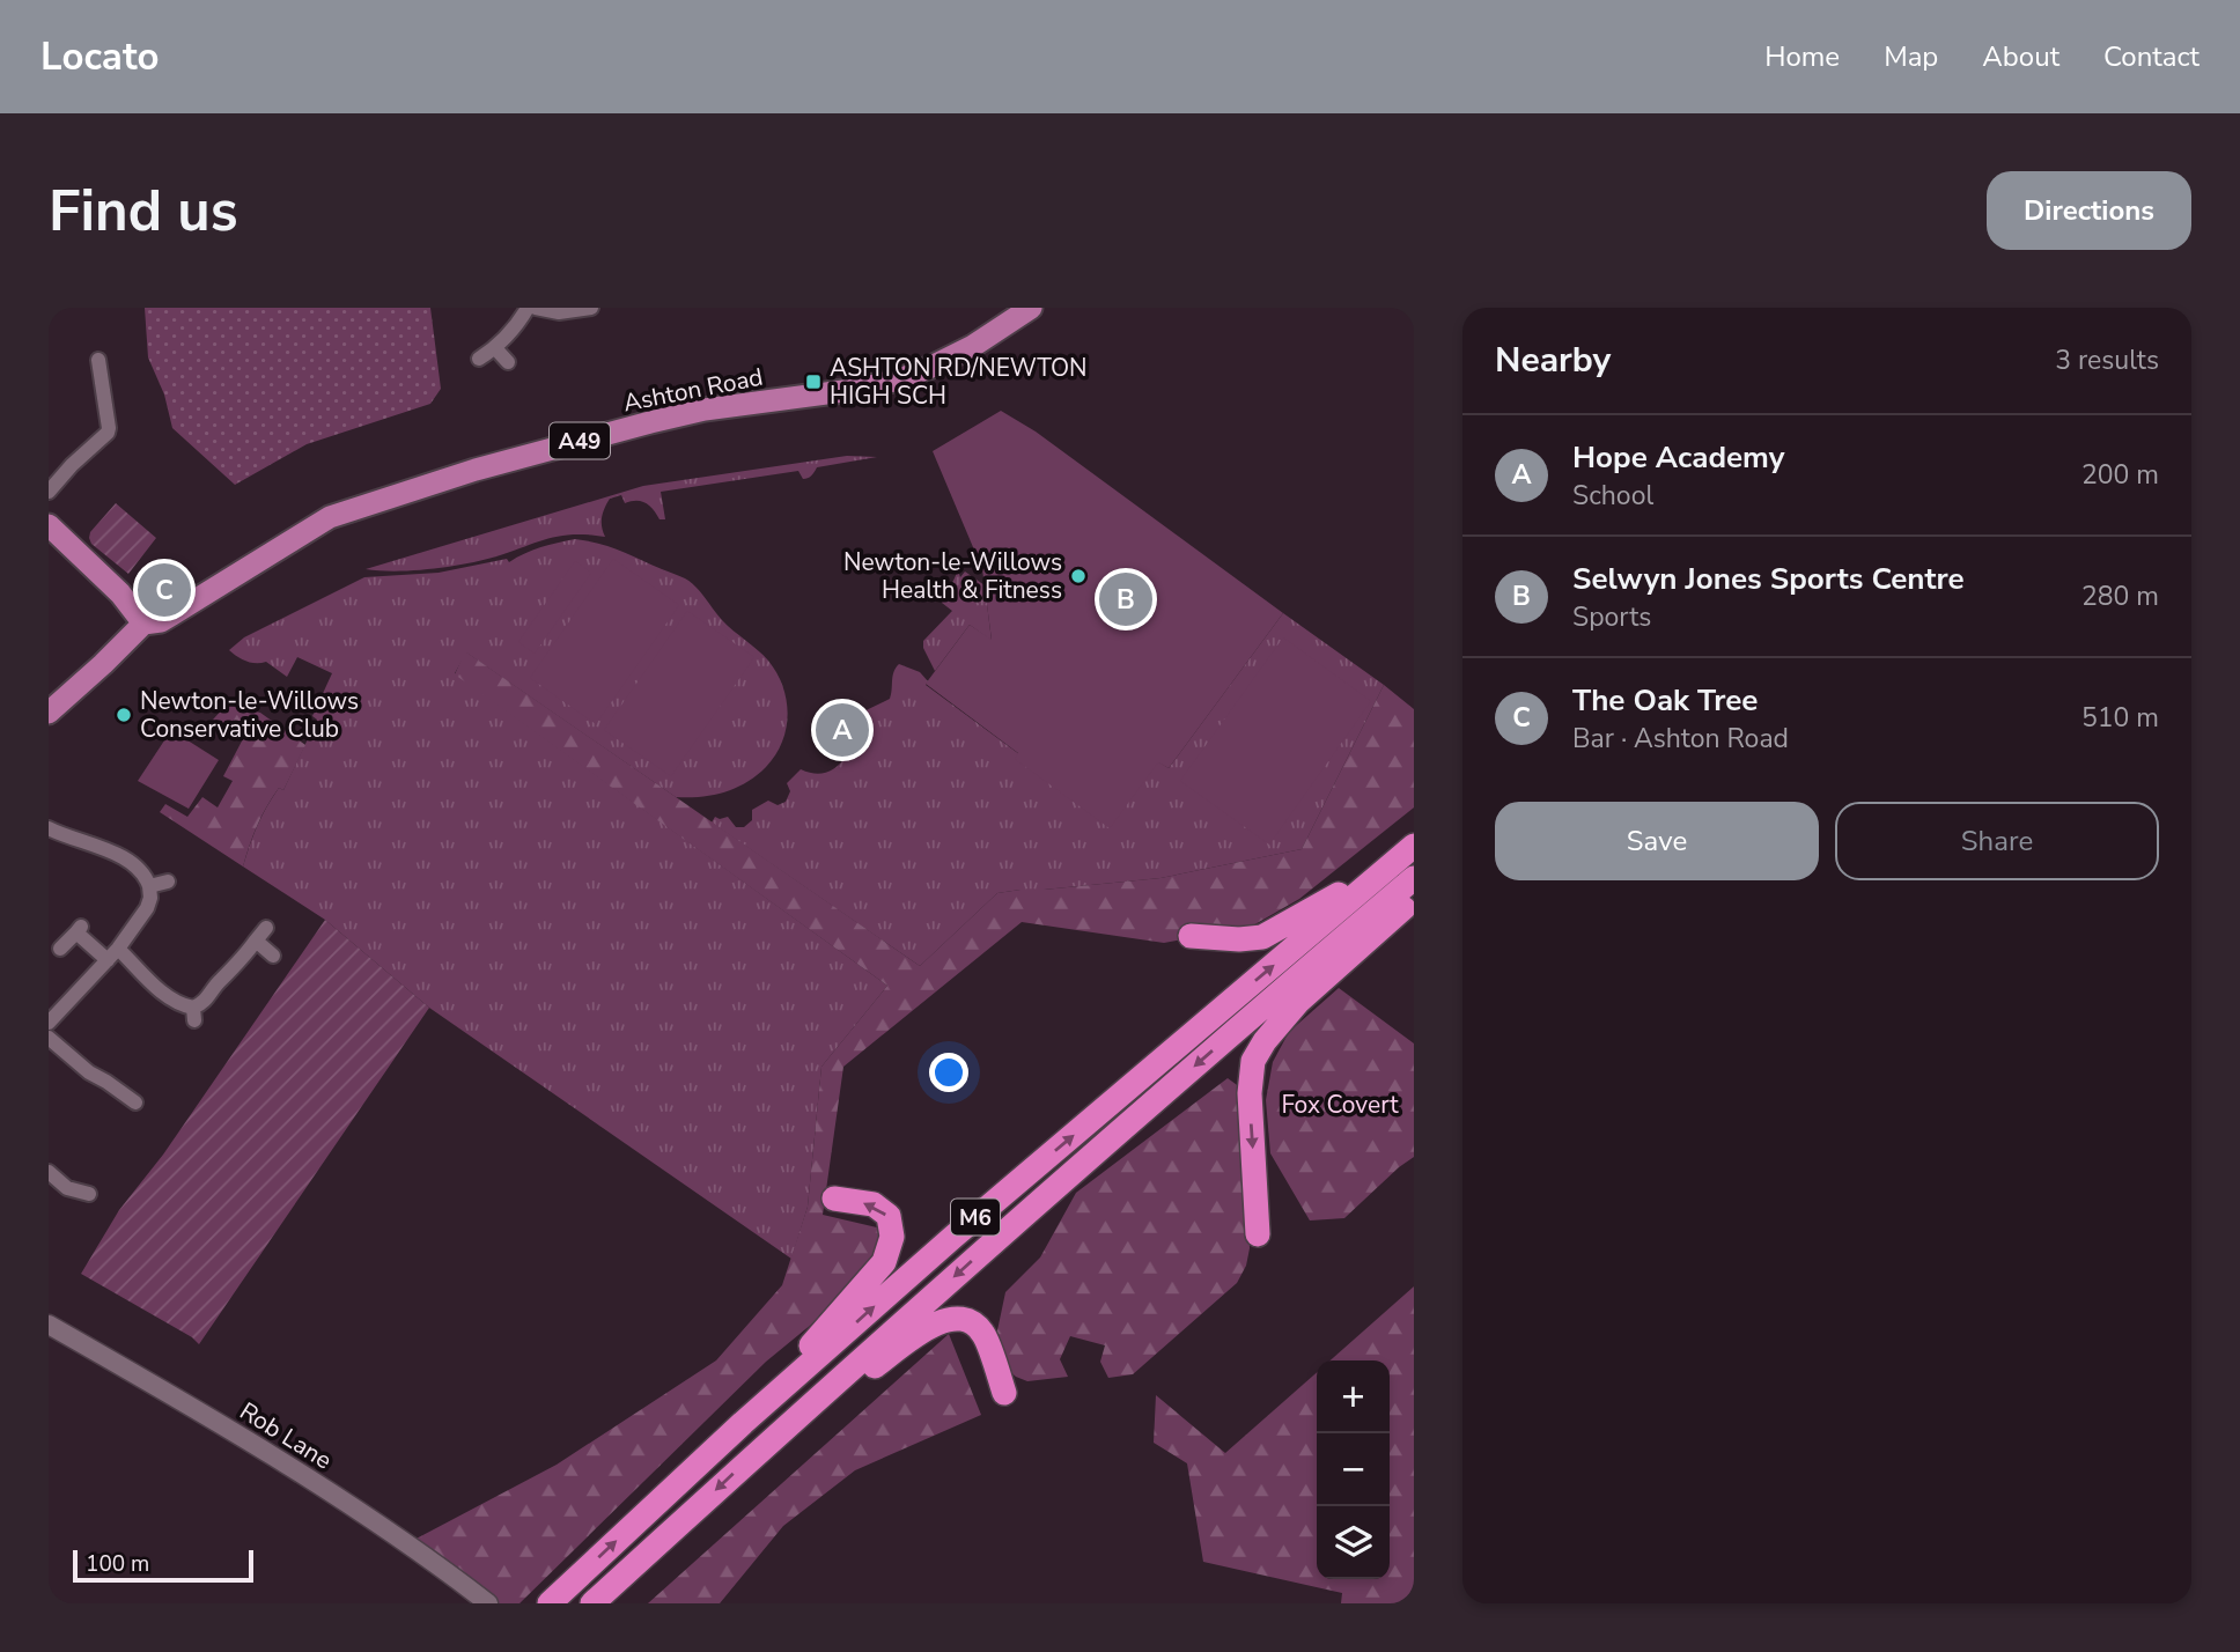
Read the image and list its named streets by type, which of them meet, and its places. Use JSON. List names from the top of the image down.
{
  "streets": {
    "highway": ["M6"],
    "main road": ["Ashton Road", "A49"],
    "street": ["Rob Lane"]
  },
  "crossings": [
    ["Ashton Road", "A49"]
  ],
  "parks": ["Fox Covert"],
  "places": {
    "transit": ["ASHTON RD/NEWTON HIGH SCH"],
    "other": ["Newton-le-Willows Health & Fitness", "Newton-le-Willows Conservative Club"]
  },
  "scale_bar": "100 m",
  "page": {
    "header": "Locato",
    "nav": [
      "Home",
      "Map",
      "About",
      "Contact"
    ],
    "buttons": [
      "Directions",
      ["Save", "Share"]
    ],
    "title": "Find us",
    "heading": ["Nearby", "3 results"],
    "list": [
      {
        "mark": "A",
        "name": "Hope Academy",
        "note": "School",
        "value": "200 m"
      },
      {
        "mark": "B",
        "name": "Selwyn Jones Sports Centre",
        "note": "Sports",
        "value": "280 m"
      },
      {
        "mark": "C",
        "name": "The Oak Tree",
        "note": "Bar · Ashton Road",
        "value": "510 m"
      }
    ],
    "pins": ["C", "B", "A"],
    "map_buttons": ["+", "−"],
    "scale": "100 m"
  }
}
